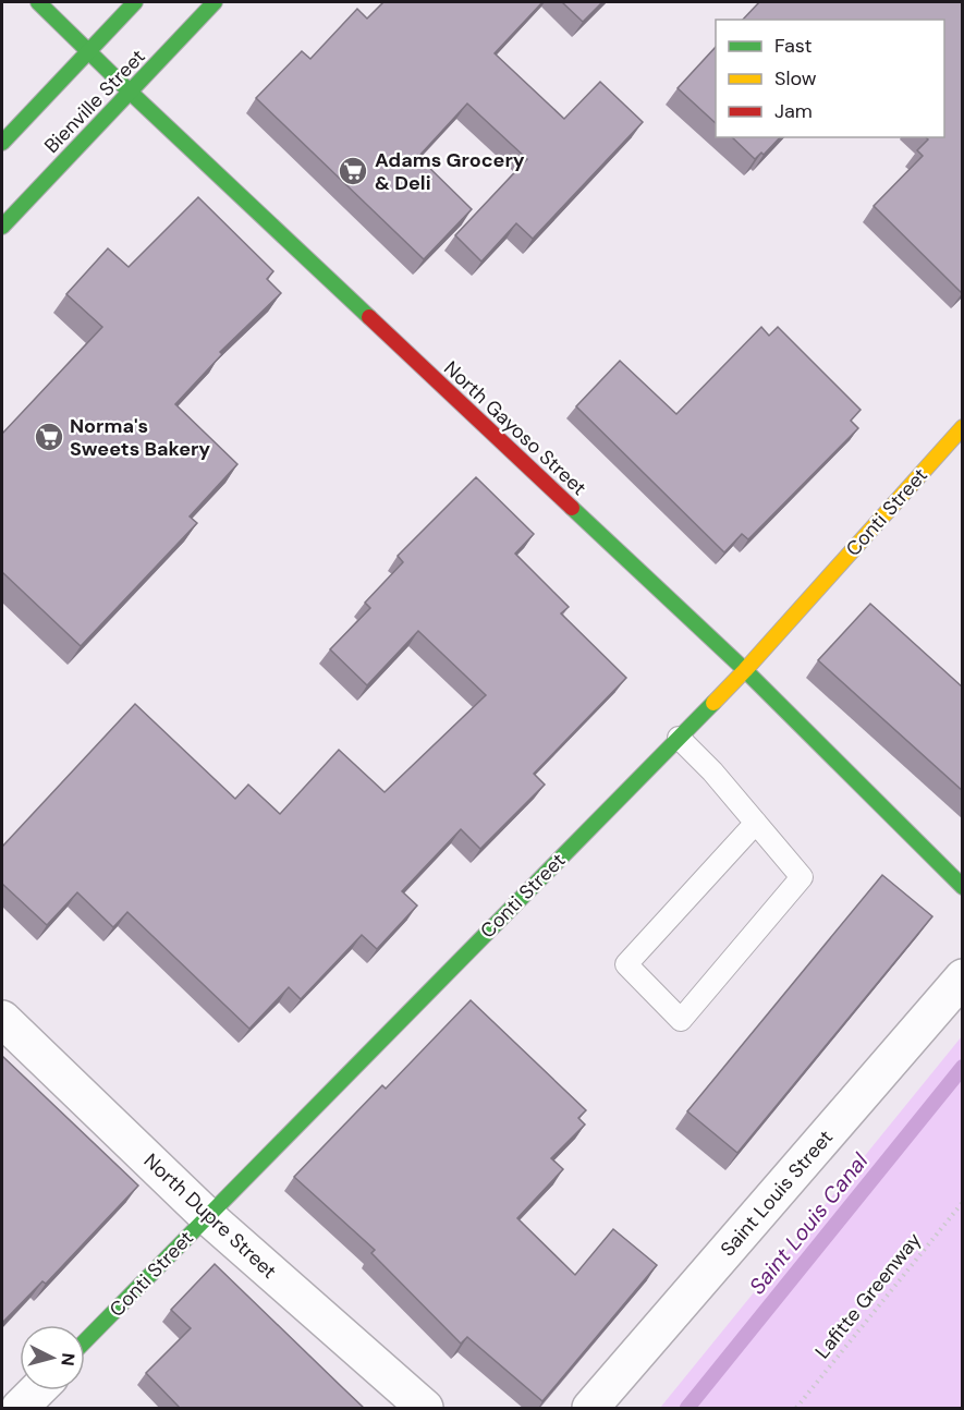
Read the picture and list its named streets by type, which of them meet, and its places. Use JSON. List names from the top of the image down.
{
  "streets": {
    "street": [
      "Bienville Street",
      "North Gayoso Street",
      "Conti Street",
      "Saint Louis Street",
      "North Dupre Street"
    ],
    "path": ["Lafitte Greenway"]
  },
  "crossings": [
    ["Bienville Street", "North Gayoso Street"],
    ["North Gayoso Street", "Conti Street"],
    ["Conti Street", "North Dupre Street"]
  ],
  "water": ["Saint Louis Canal"],
  "places": {
    "supermarket": ["Adams Grocery & Deli", "Norma's Sweets Bakery"]
  },
  "legend": ["Fast", "Slow", "Jam"],
  "north": "right"
}
